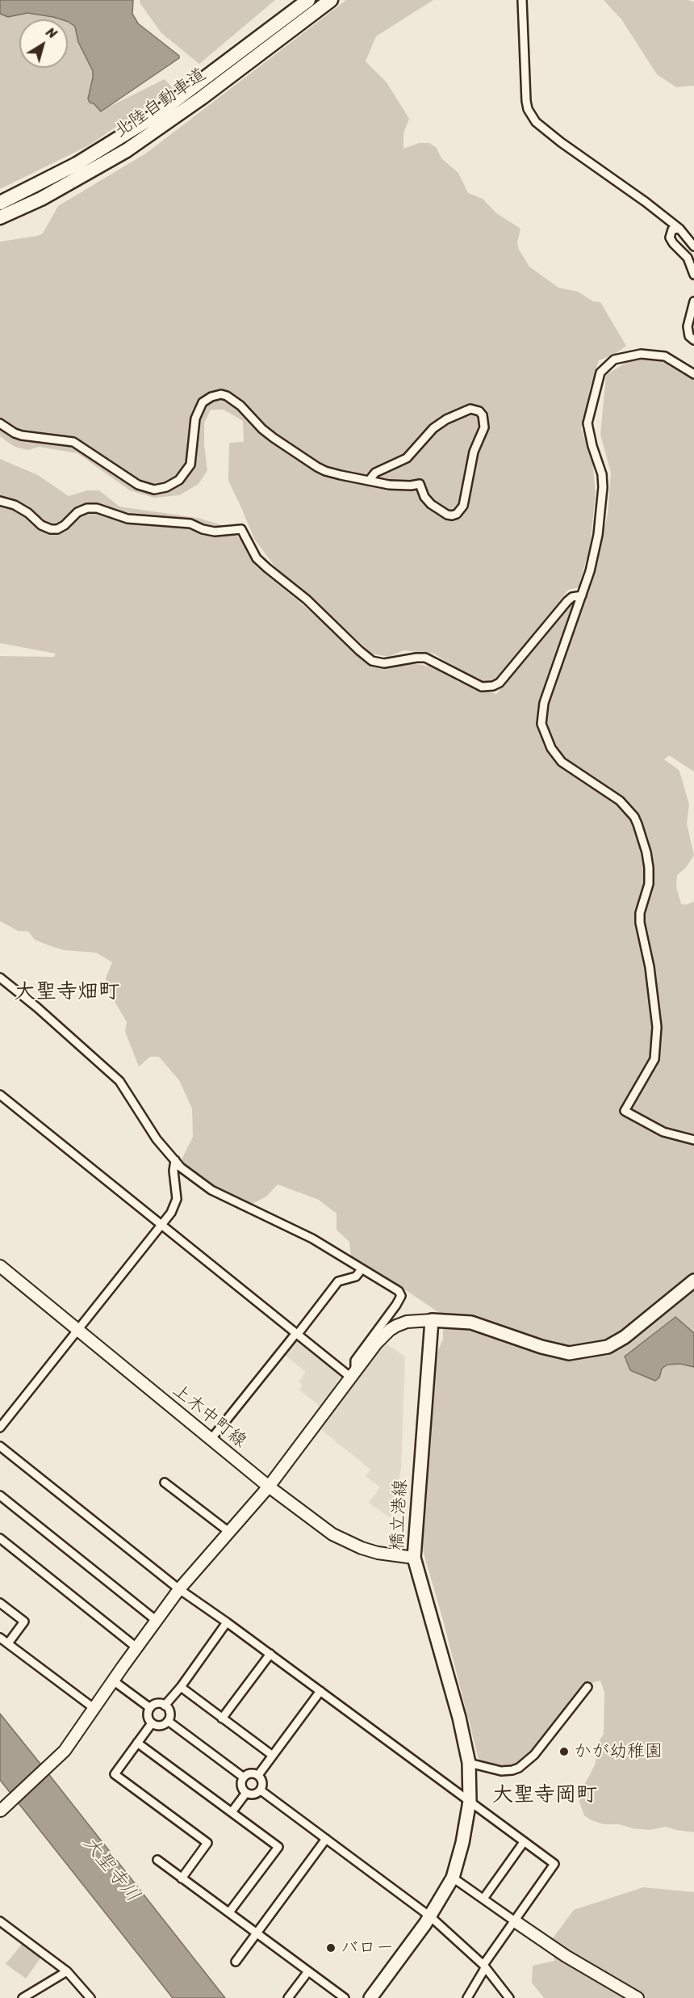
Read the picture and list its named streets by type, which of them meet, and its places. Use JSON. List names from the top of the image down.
{
  "streets": {
    "highway": ["北陸自動車道"],
    "main road": ["橋立港線"],
    "street": ["上木中町線"]
  },
  "crossings": [
    ["上木中町線", "橋立港線"]
  ],
  "districts": ["大聖寺畑町", "大聖寺岡町"],
  "water": ["大聖寺川"],
  "places": ["かが幼稚園", "バロー"],
  "north": "top right"
}
